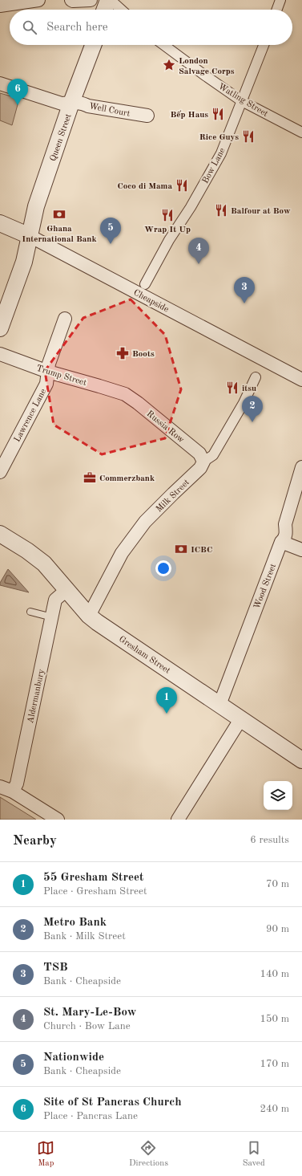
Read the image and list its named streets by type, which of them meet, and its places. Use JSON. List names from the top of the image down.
{
  "streets": {
    "street": [
      "Watling Street",
      "Well Court",
      "Queen Street",
      "Bow Lane",
      "Cheapside",
      "Trump Street",
      "Lawrence Lane",
      "Russia Row",
      "Milk Street",
      "Wood Street",
      "Gresham Street",
      "Aldermanbury"
    ]
  },
  "crossings": [
    ["Watling Street", "Bow Lane"],
    ["Well Court", "Queen Street"],
    ["Queen Street", "Cheapside"],
    ["Trump Street", "Lawrence Lane"],
    ["Trump Street", "Russia Row"],
    ["Russia Row", "Milk Street"],
    ["Milk Street", "Gresham Street"],
    ["Wood Street", "Gresham Street"],
    ["Gresham Street", "Aldermanbury"]
  ],
  "places": {
    "place": ["London Salvage Corps"],
    "restaurant": [
      "Bếp Haus",
      "Rice Guys",
      "Coco di Mama",
      "Balfour at Bow",
      "Wrap It Up",
      "itsu"
    ],
    "bank": ["Ghana International Bank", "ICBC"],
    "pharmacy": ["Boots"],
    "office": ["Commerzbank"]
  },
  "page": {
    "search": "Search here",
    "pins": [
      "6",
      "5",
      "4",
      "3",
      "2",
      "1"
    ],
    "heading": ["Nearby", "6 results"],
    "list": [
      {
        "mark": "1",
        "name": "55 Gresham Street",
        "note": "Place · Gresham Street",
        "value": "70 m"
      },
      {
        "mark": "2",
        "name": "Metro Bank",
        "note": "Bank · Milk Street",
        "value": "90 m"
      },
      {
        "mark": "3",
        "name": "TSB",
        "note": "Bank · Cheapside",
        "value": "140 m"
      },
      {
        "mark": "4",
        "name": "St. Mary-Le-Bow",
        "note": "Church · Bow Lane",
        "value": "150 m"
      },
      {
        "mark": "5",
        "name": "Nationwide",
        "note": "Bank · Cheapside",
        "value": "170 m"
      },
      {
        "mark": "6",
        "name": "Site of St Pancras Church",
        "note": "Place · Pancras Lane",
        "value": "240 m"
      }
    ],
    "nav": ["Map", "Directions", "Saved"]
  }
}
